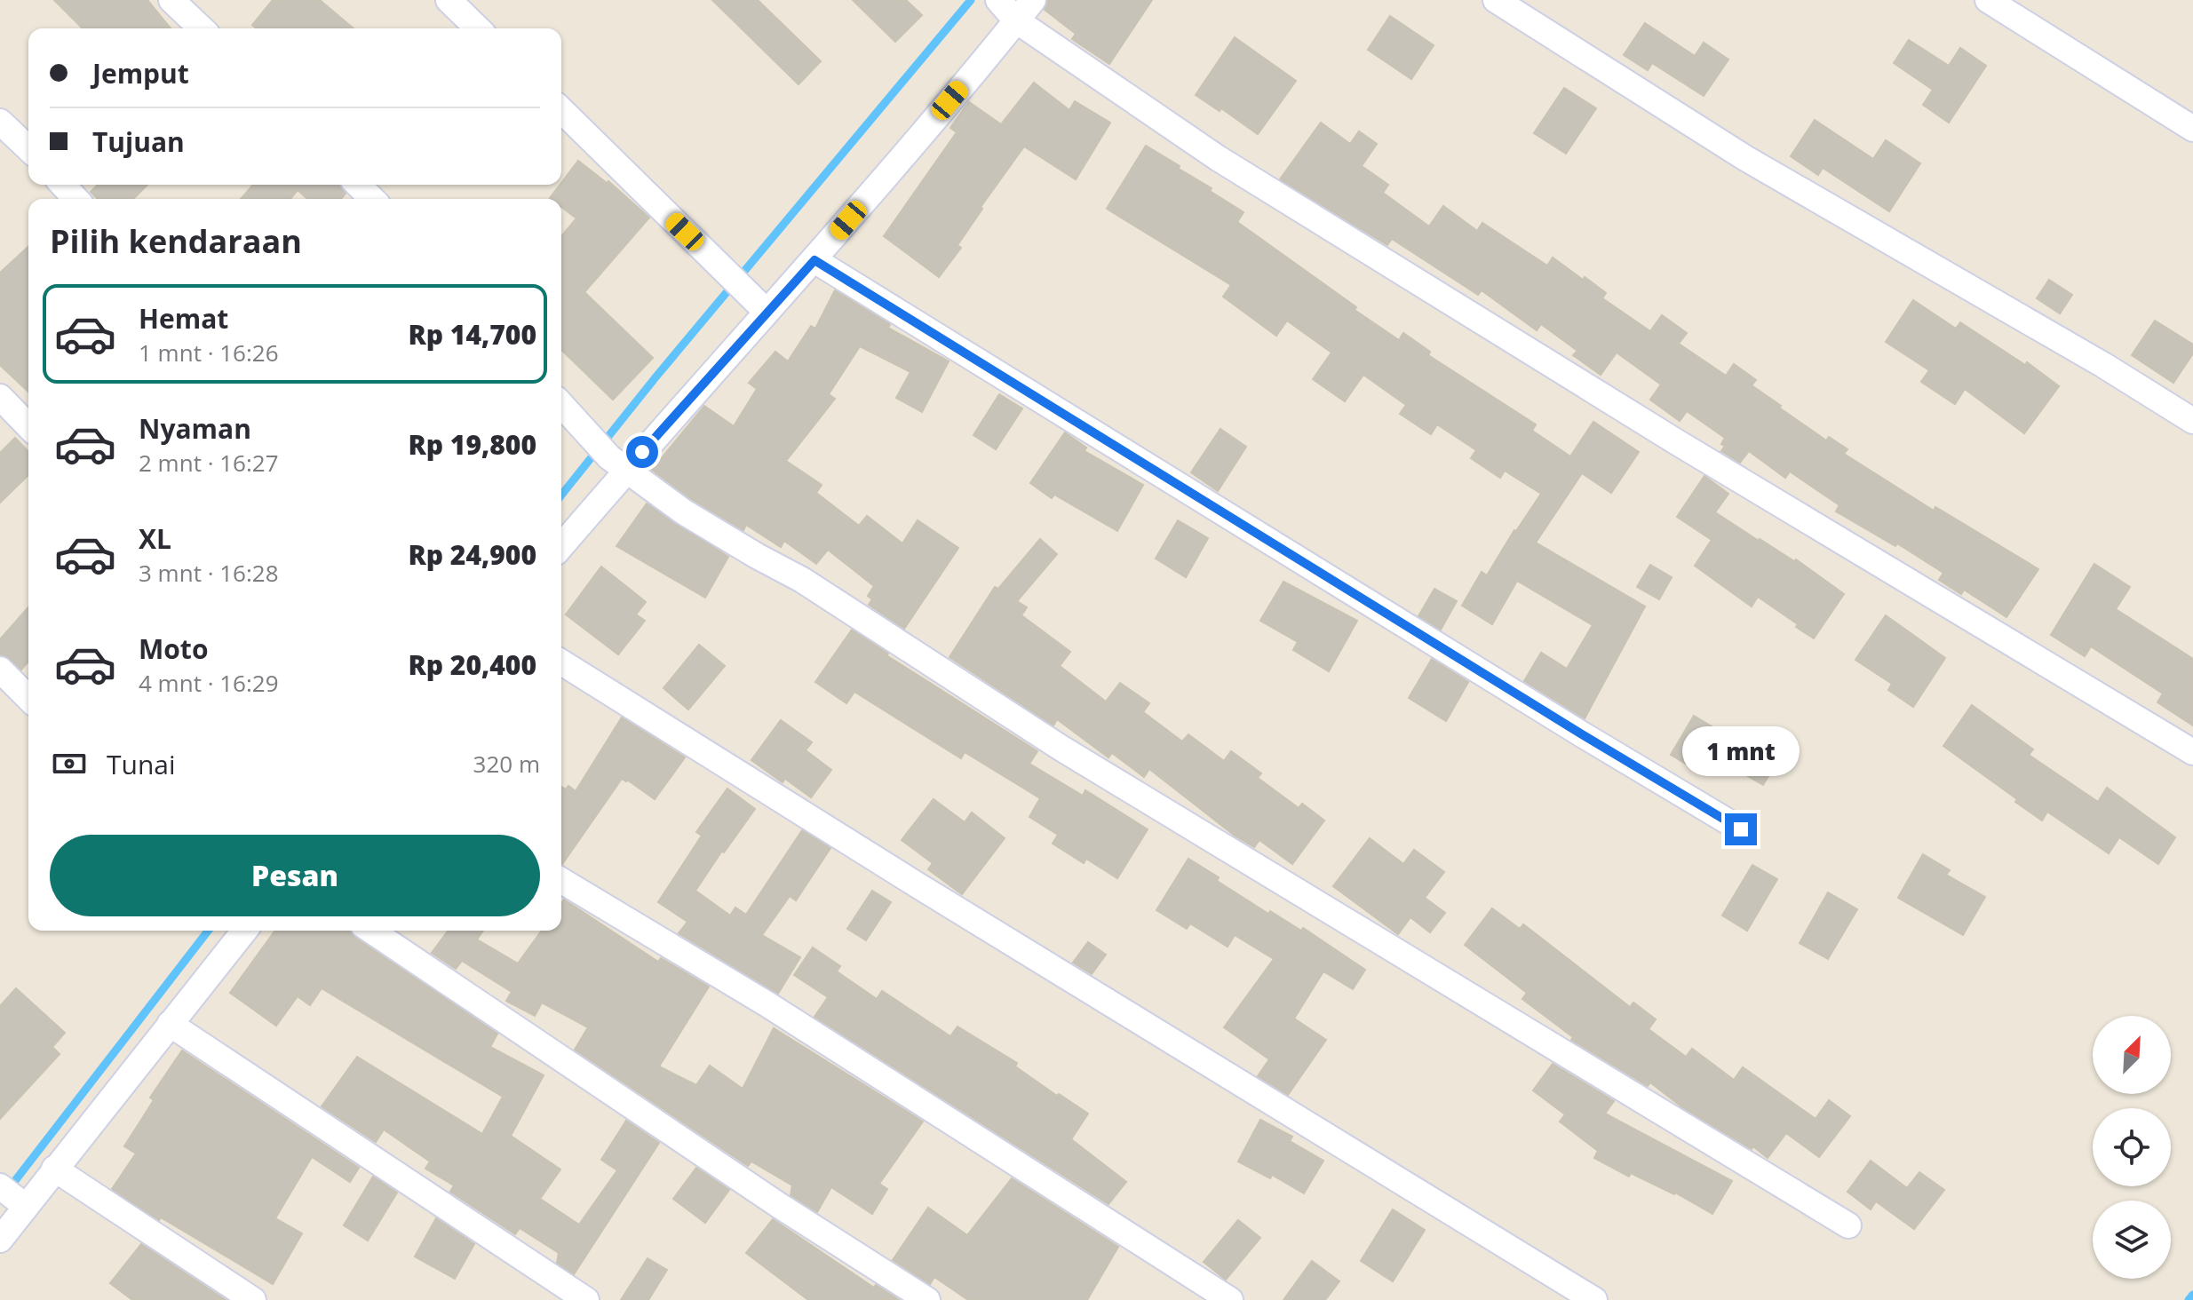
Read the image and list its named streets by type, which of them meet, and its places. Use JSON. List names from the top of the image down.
{
  "north": "top right",
  "page": {
    "banner": ["Jemput", "Tujuan"],
    "heading": "Pilih kendaraan",
    "list": [
      {
        "name": "Hemat",
        "note": "1 mnt · 16:26",
        "value": "Rp 14,700"
      },
      {
        "name": "Nyaman",
        "note": "2 mnt · 16:27",
        "value": "Rp 19,800"
      },
      {
        "name": "XL",
        "note": "3 mnt · 16:28",
        "value": "Rp 24,900"
      },
      {
        "name": "Moto",
        "note": "4 mnt · 16:29",
        "value": "Rp 20,400"
      }
    ],
    "pay": ["Tunai", "320 m"],
    "bubble": "1 mnt",
    "buttons": "Pesan"
  }
}
